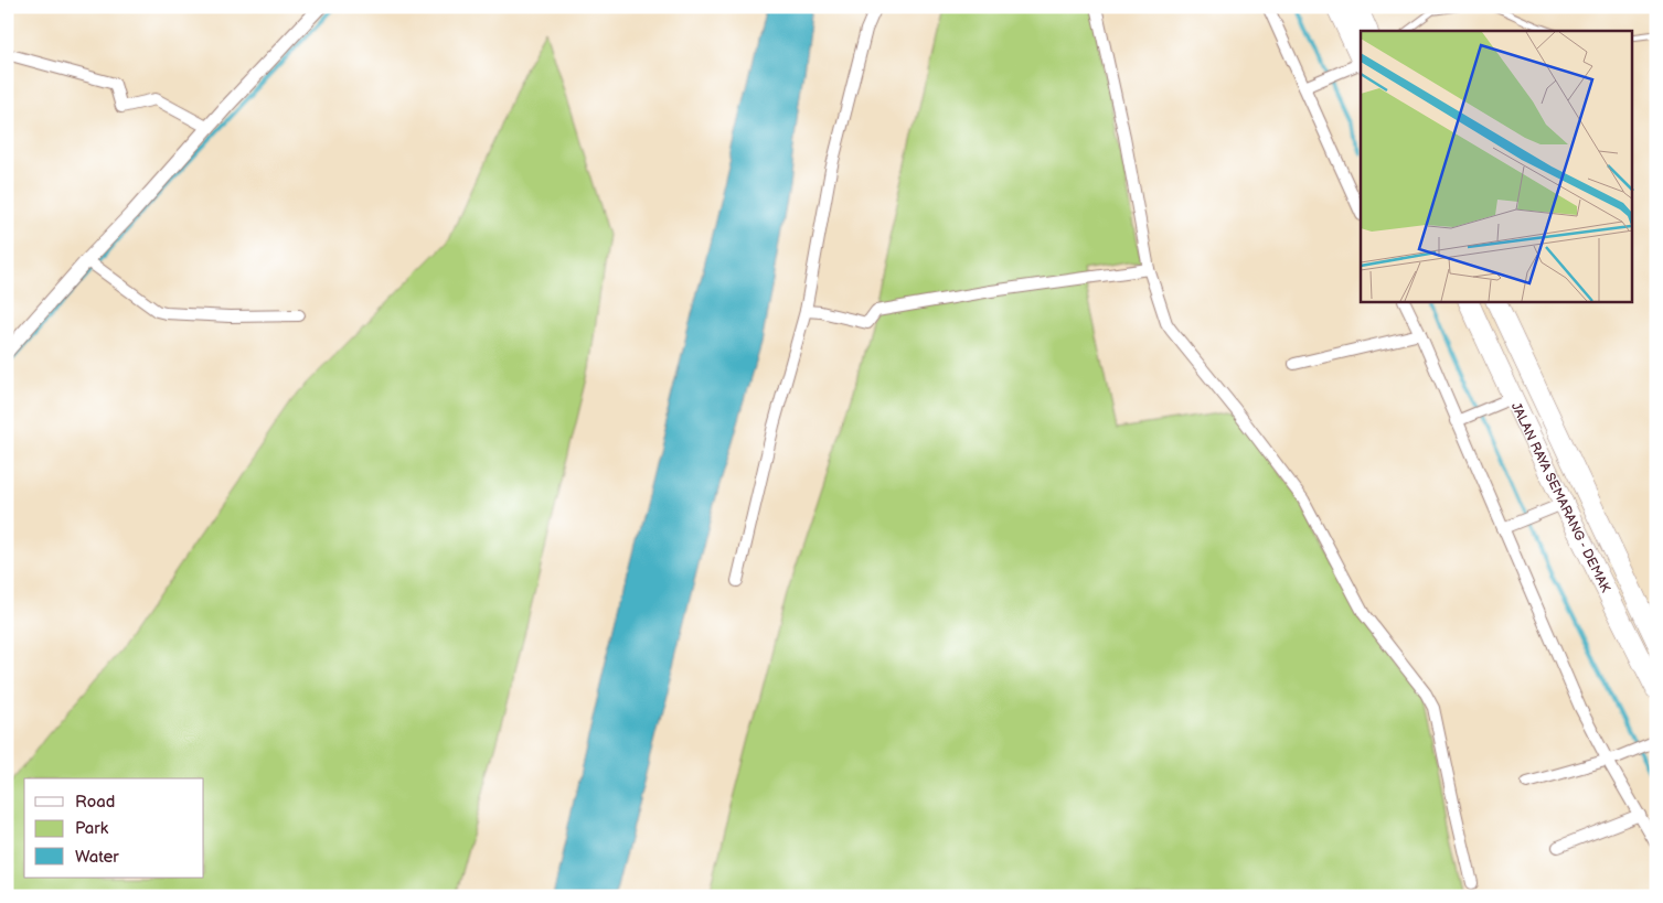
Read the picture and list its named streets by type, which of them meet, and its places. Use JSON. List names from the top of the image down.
{
  "streets": {
    "highway": ["JALAN RAYA SEMARANG - DEMAK"]
  },
  "legend": ["Road", "Park", "Water"]
}
